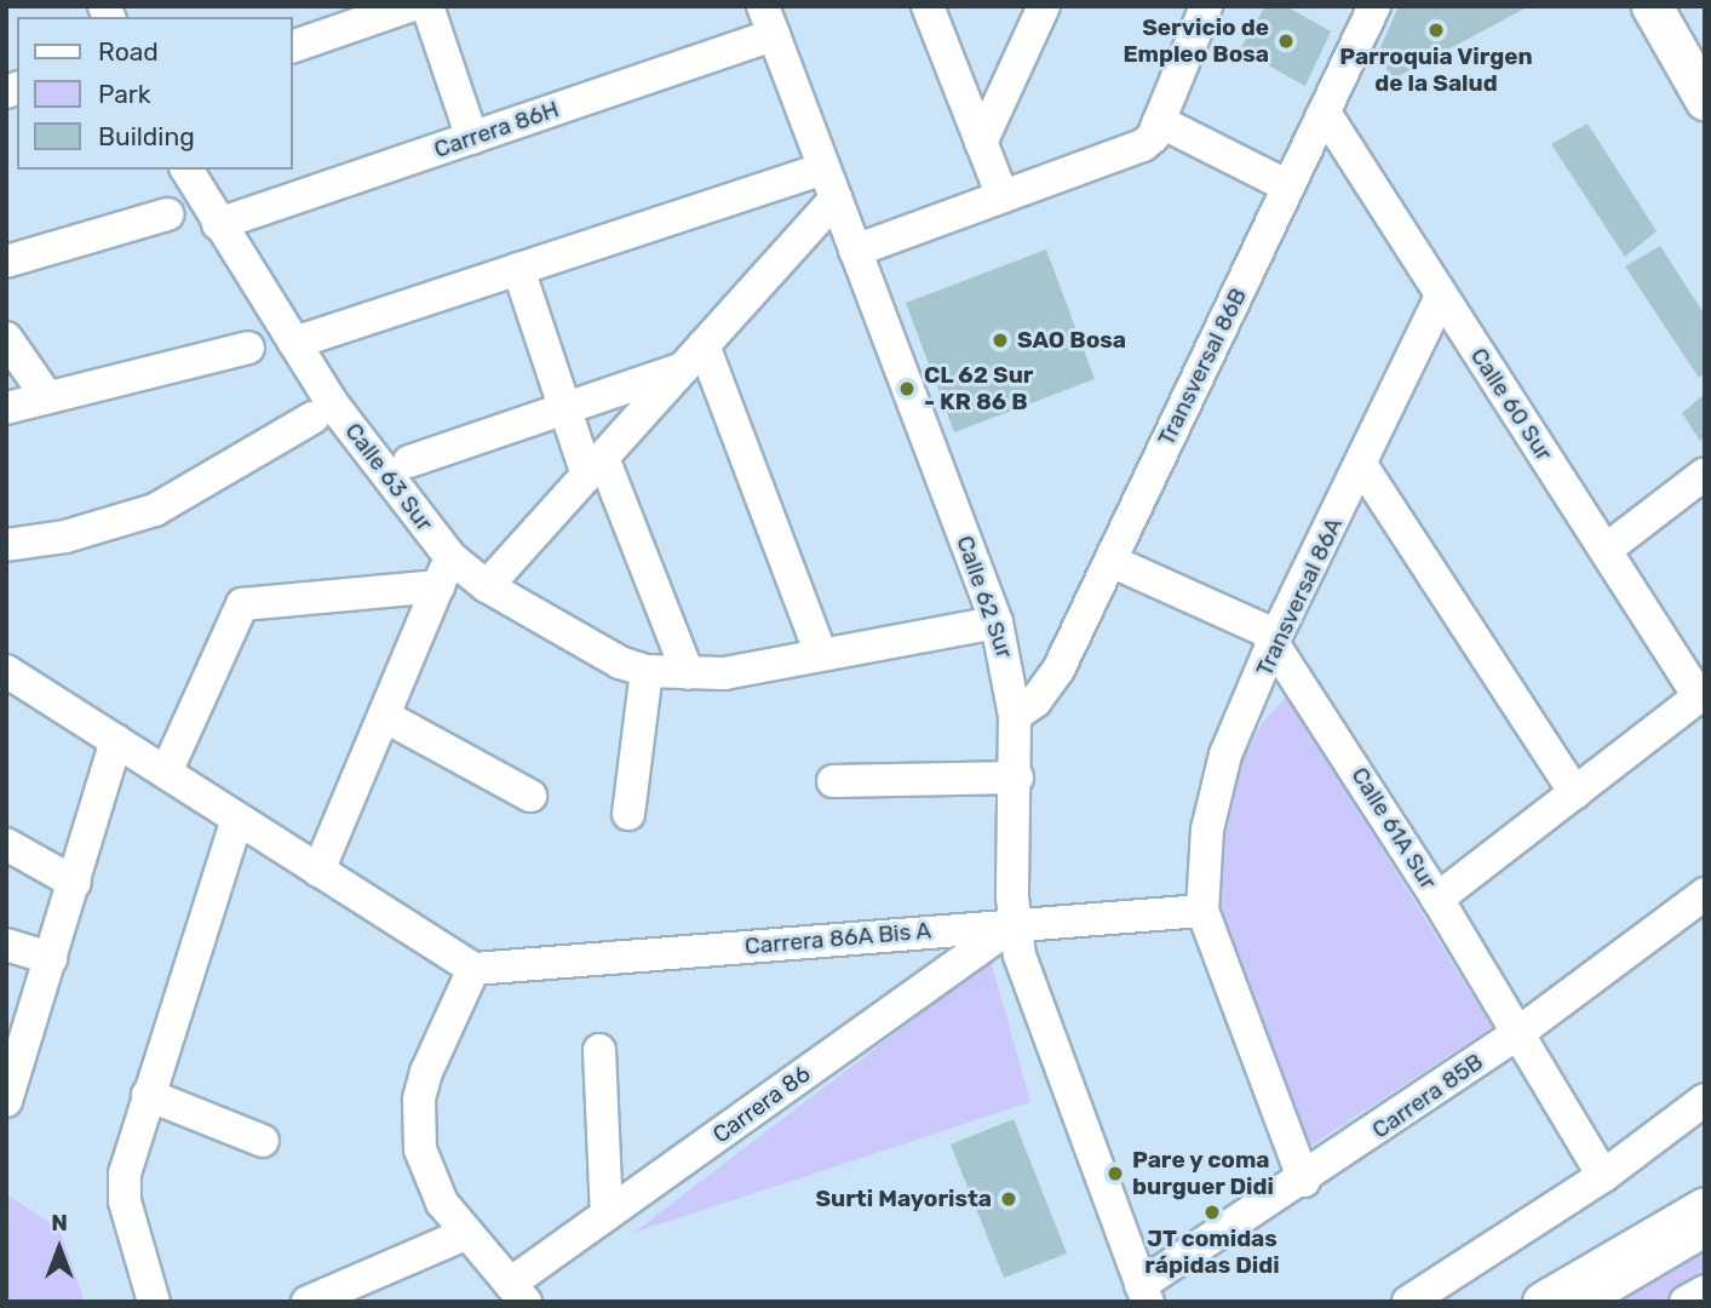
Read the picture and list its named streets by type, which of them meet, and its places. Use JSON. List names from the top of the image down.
{
  "streets": {
    "street": [
      "Carrera 86H",
      "Transversal 86B",
      "Calle 60 Sur",
      "Calle 63 Sur",
      "Calle 62 Sur",
      "Transversal 86A",
      "Calle 61A Sur",
      "Carrera 86A Bis A",
      "Carrera 85B",
      "Carrera 86"
    ]
  },
  "crossings": [
    ["Carrera 86H", "Calle 63 Sur"],
    ["Carrera 86H", "Calle 62 Sur"],
    ["Transversal 86B", "Calle 60 Sur"],
    ["Transversal 86B", "Calle 62 Sur"],
    ["Transversal 86B", "Calle 61A Sur"],
    ["Calle 60 Sur", "Transversal 86A"],
    ["Calle 63 Sur", "Calle 62 Sur"],
    ["Calle 62 Sur", "Carrera 86A Bis A"],
    ["Calle 62 Sur", "Carrera 85B"],
    ["Calle 62 Sur", "Carrera 86"],
    ["Transversal 86A", "Calle 61A Sur"],
    ["Transversal 86A", "Carrera 86A Bis A"],
    ["Calle 61A Sur", "Carrera 85B"],
    ["Carrera 86A Bis A", "Carrera 86"]
  ],
  "places": [
    "Parroquia Virgen de la Salud",
    "Servicio de Empleo Bosa",
    "SAO Bosa",
    "CL 62 Sur - KR 86 B",
    "Pare y coma burguer Didi",
    "Surti Mayorista",
    "JT comidas rápidas Didi"
  ],
  "legend": ["Road", "Park", "Building"],
  "north": "top"
}
